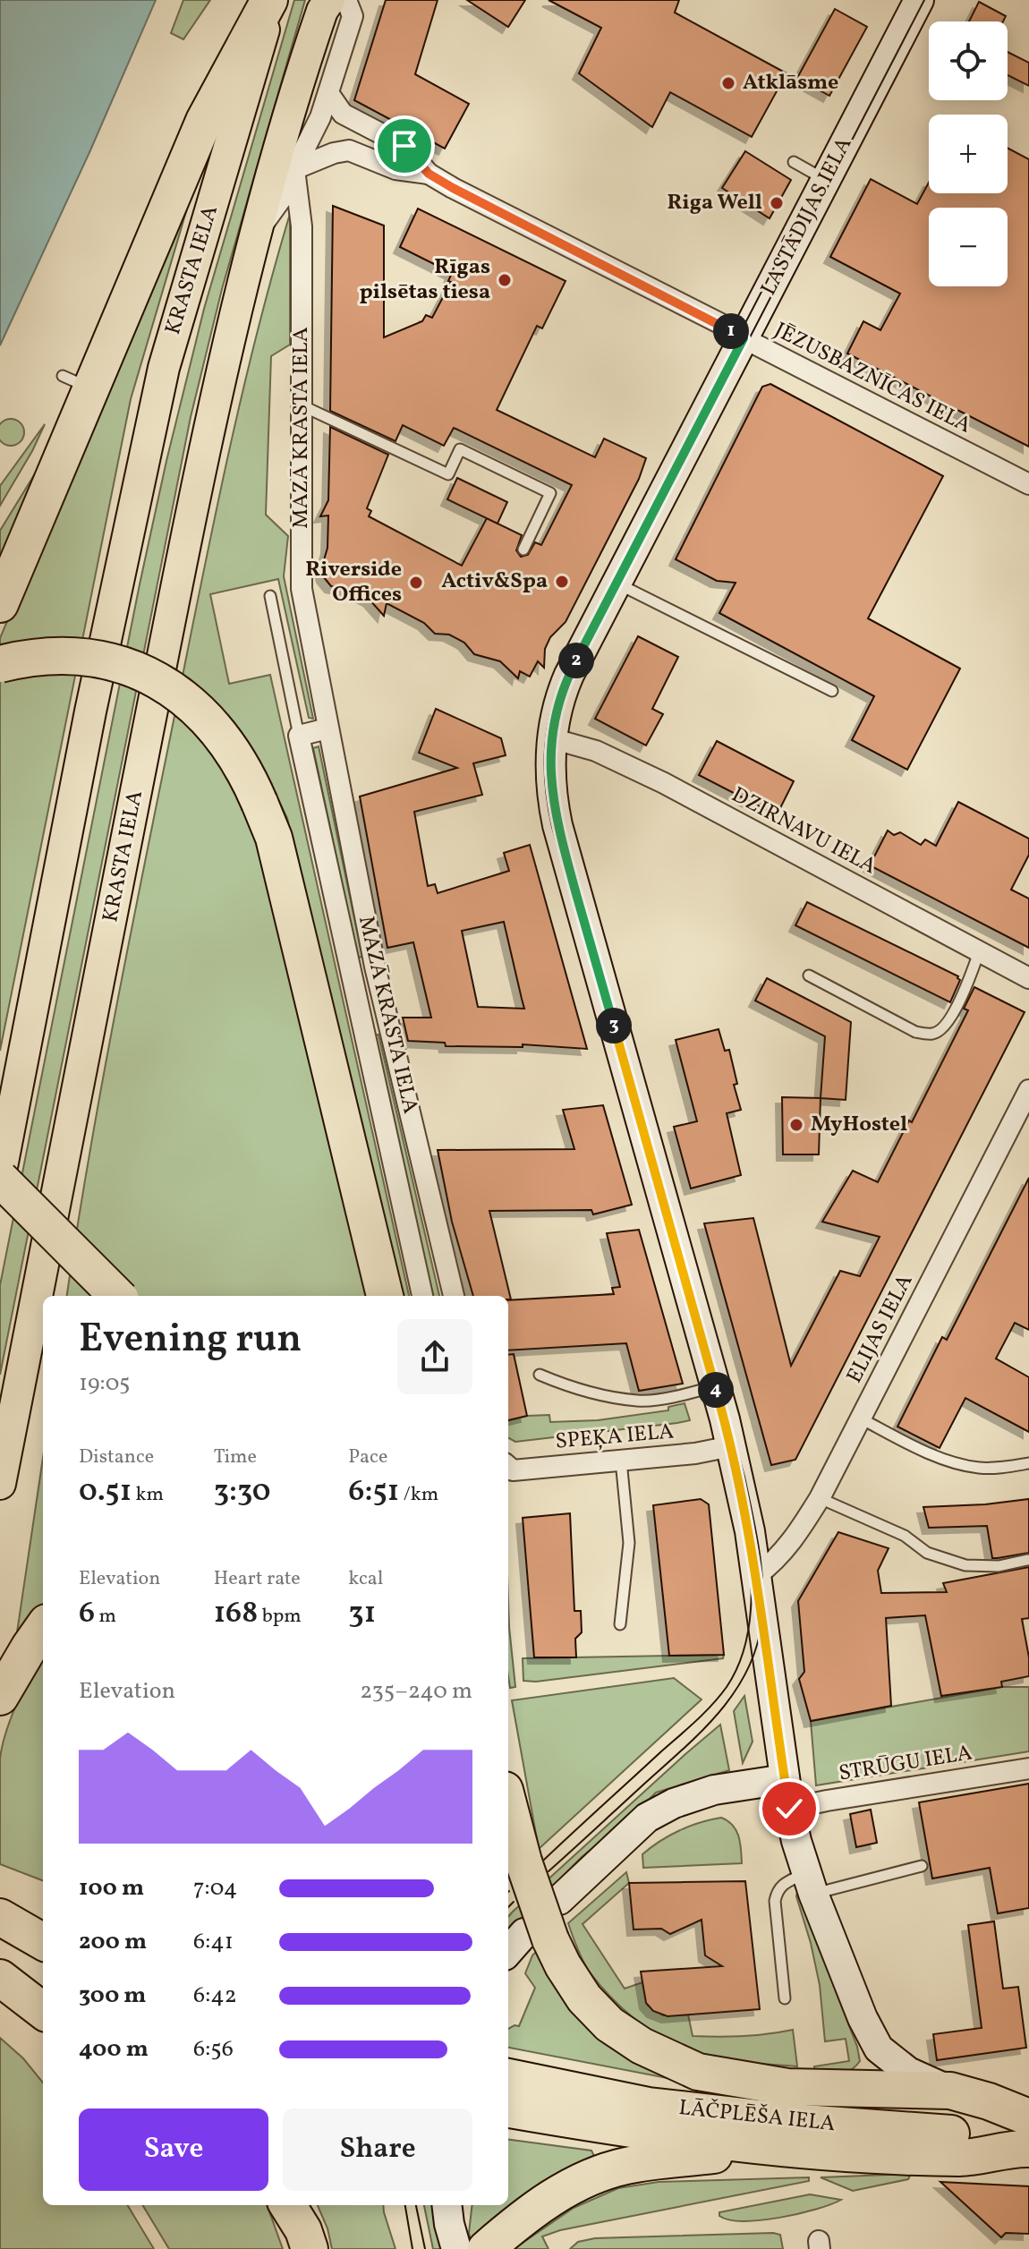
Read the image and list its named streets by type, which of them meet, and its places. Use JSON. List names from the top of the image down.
{
  "streets": {
    "highway": ["LĀČPLĒŠA IELA"],
    "main road": ["KRASTA IELA"],
    "street": [
      "LASTĀDIJAS IELA",
      "JĒZUSBAZNĪCAS IELA",
      "MAZĀ KRASTA IELA",
      "DZIRNAVU IELA",
      "ELIJAS IELA",
      "SPEĶA IELA",
      "STRŪGU IELA"
    ]
  },
  "crossings": [
    ["LASTĀDIJAS IELA", "JĒZUSBAZNĪCAS IELA"],
    ["LASTĀDIJAS IELA", "DZIRNAVU IELA"],
    ["LASTĀDIJAS IELA", "ELIJAS IELA"],
    ["LASTĀDIJAS IELA", "SPEĶA IELA"],
    ["LASTĀDIJAS IELA", "STRŪGU IELA"],
    ["KRASTA IELA", "JĒZUSBAZNĪCAS IELA"],
    ["KRASTA IELA", "MAZĀ KRASTA IELA"],
    ["JĒZUSBAZNĪCAS IELA", "MAZĀ KRASTA IELA"]
  ],
  "places": [
    "Atklāsme",
    "Riga Well",
    "Rīgas pilsētas tiesa",
    "Activ&Spa",
    "Riverside Offices",
    "MyHostel"
  ],
  "page": {
    "map_buttons": ["+", "−"],
    "pins": [
      "1",
      "2",
      "3",
      "4"
    ],
    "heading": ["Evening run", "19:05"],
    "stats": [
      ["Distance", "0.51 km"],
      ["Time", "3:30"],
      ["Pace", "6:51 /km"],
      ["Elevation", "6 m"],
      ["Heart rate", "168 bpm"],
      ["kcal", "31"]
    ],
    "chart": ["Elevation", "235–240 m"],
    "list": [
      {
        "name": "100 m",
        "note": "7:04"
      },
      {
        "name": "200 m",
        "note": "6:41"
      },
      {
        "name": "300 m",
        "note": "6:42"
      },
      {
        "name": "400 m",
        "note": "6:56"
      }
    ],
    "buttons": ["Save", "Share"]
  }
}
